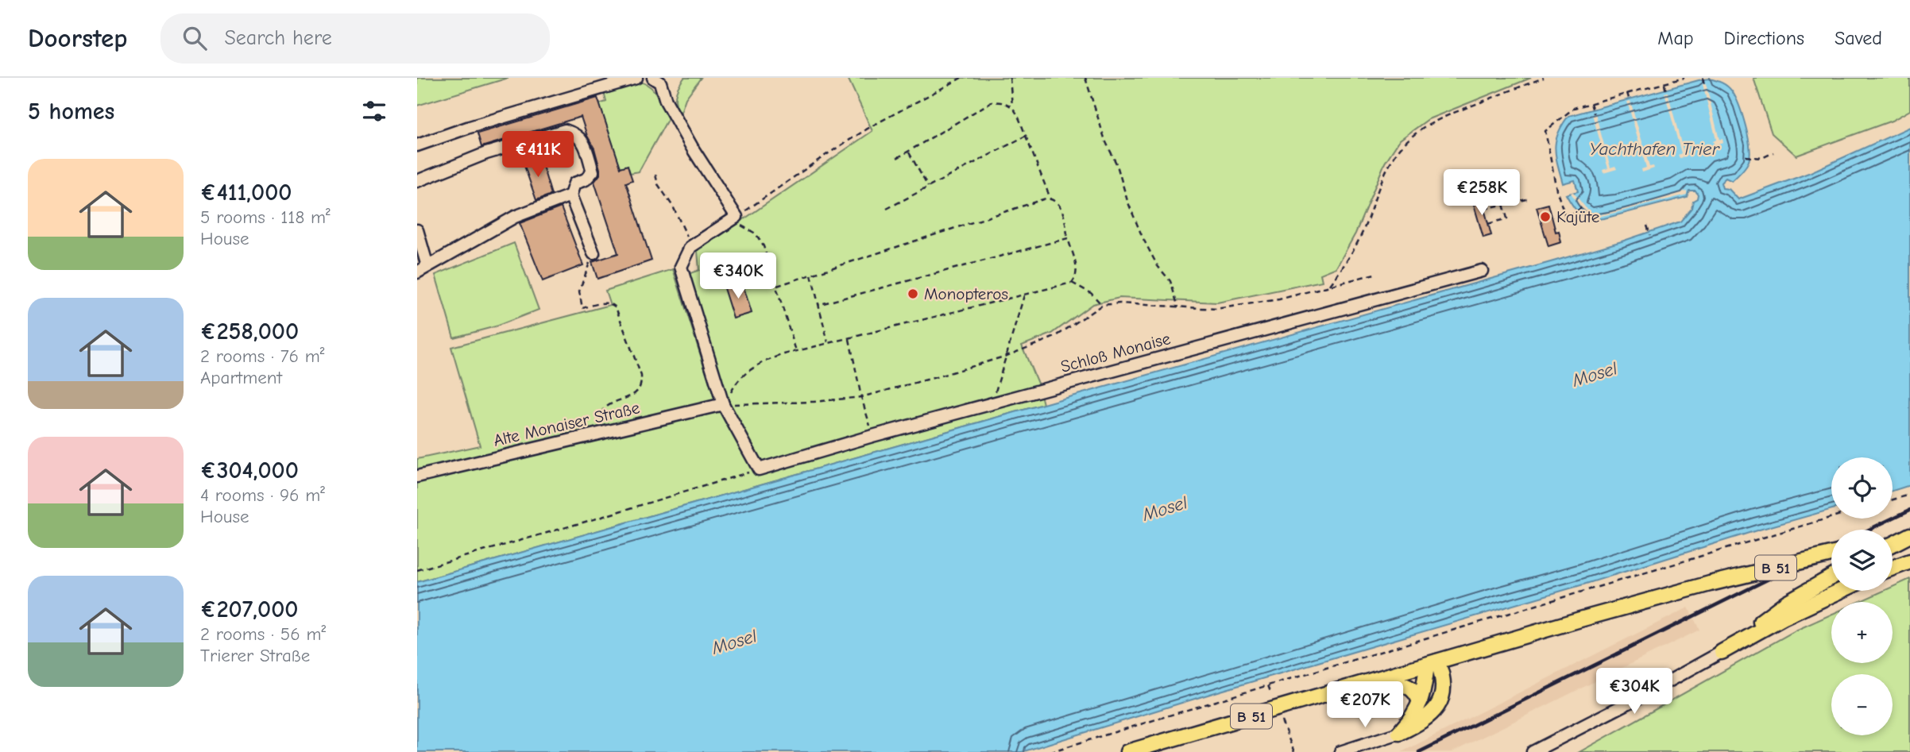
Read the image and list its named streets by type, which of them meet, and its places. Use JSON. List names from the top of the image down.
{
  "streets": {
    "main road": ["B 51"],
    "street": ["Schloß Monaise", "Alte Monaiser Straße"]
  },
  "water": ["Yachthafen Trier", "Mosel"],
  "places": ["Kajüte", "Monopteros"],
  "page": {
    "header": "Doorstep",
    "search": "Search here",
    "nav": ["Map", "Directions", "Saved"],
    "heading": "5 homes",
    "price": [
      "€411K",
      "€258K",
      "€340K",
      "€304K",
      "€207K"
    ],
    "list": [
      {
        "name": "€411,000",
        "note": "5 rooms · 118 m² · House"
      },
      {
        "name": "€258,000",
        "note": "2 rooms · 76 m² · Apartment"
      },
      {
        "name": "€304,000",
        "note": "4 rooms · 96 m² · House"
      },
      {
        "name": "€207,000",
        "note": "2 rooms · 56 m² · Trierer Straße"
      }
    ],
    "map_buttons": ["+", "−"]
  }
}
